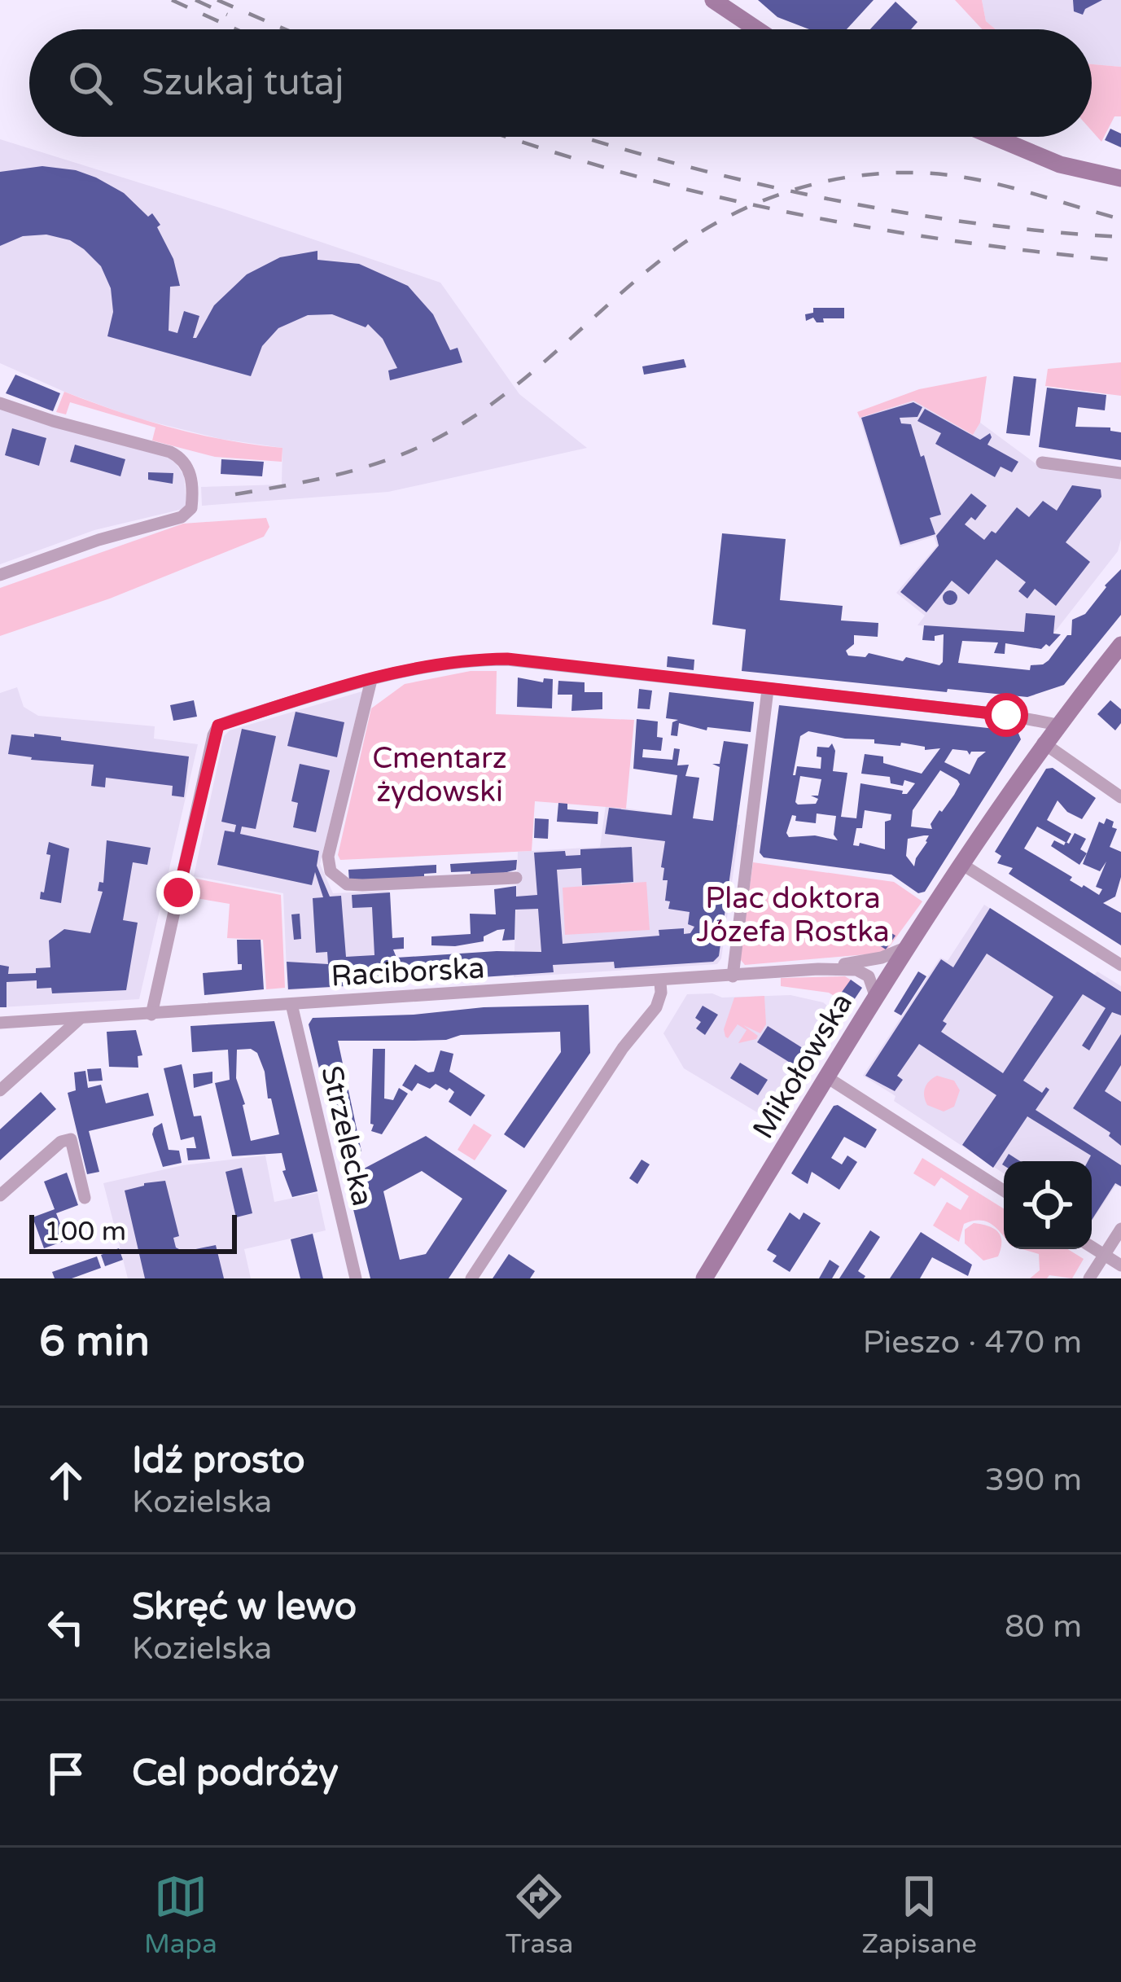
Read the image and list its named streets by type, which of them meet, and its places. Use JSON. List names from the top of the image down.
{
  "streets": {
    "main road": ["Mikołowska"],
    "street": ["Raciborska", "Strzelecka"]
  },
  "crossings": [
    ["Raciborska", "Mikołowska"],
    ["Raciborska", "Strzelecka"]
  ],
  "parks": ["Cmentarz żydowski", "Plac doktora Józefa Rostka"],
  "scale_bar": "100 m",
  "page": {
    "search": "Szukaj tutaj",
    "scale": "100 m",
    "heading": ["6 min", "Pieszo · 470 m"],
    "list": [
      ["Idź prosto", "Kozielska", "390 m"],
      ["Skręć w lewo", "Kozielska", "80 m"],
      "Cel podróży"
    ],
    "nav": ["Mapa", "Trasa", "Zapisane"]
  }
}
